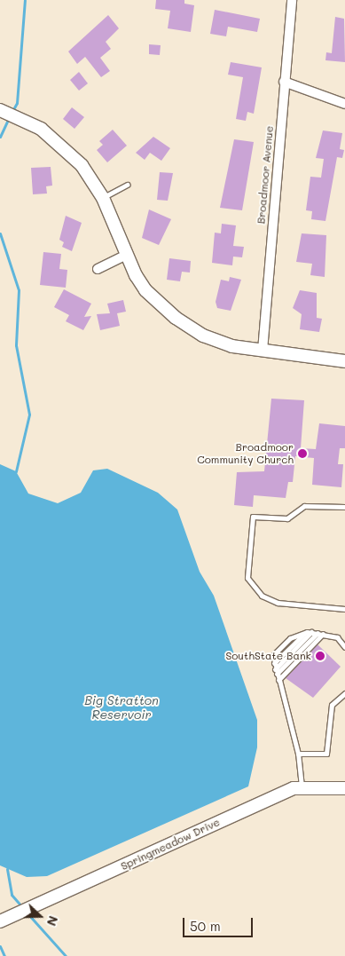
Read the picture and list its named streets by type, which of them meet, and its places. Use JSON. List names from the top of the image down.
{
  "streets": {
    "street": ["Broadmoor Avenue", "Springmeadow Drive"]
  },
  "water": ["Big Stratton Reservoir"],
  "places": ["Broadmoor Community Church", "SouthState Bank"],
  "scale_bar": "50 m",
  "north": "right"
}
